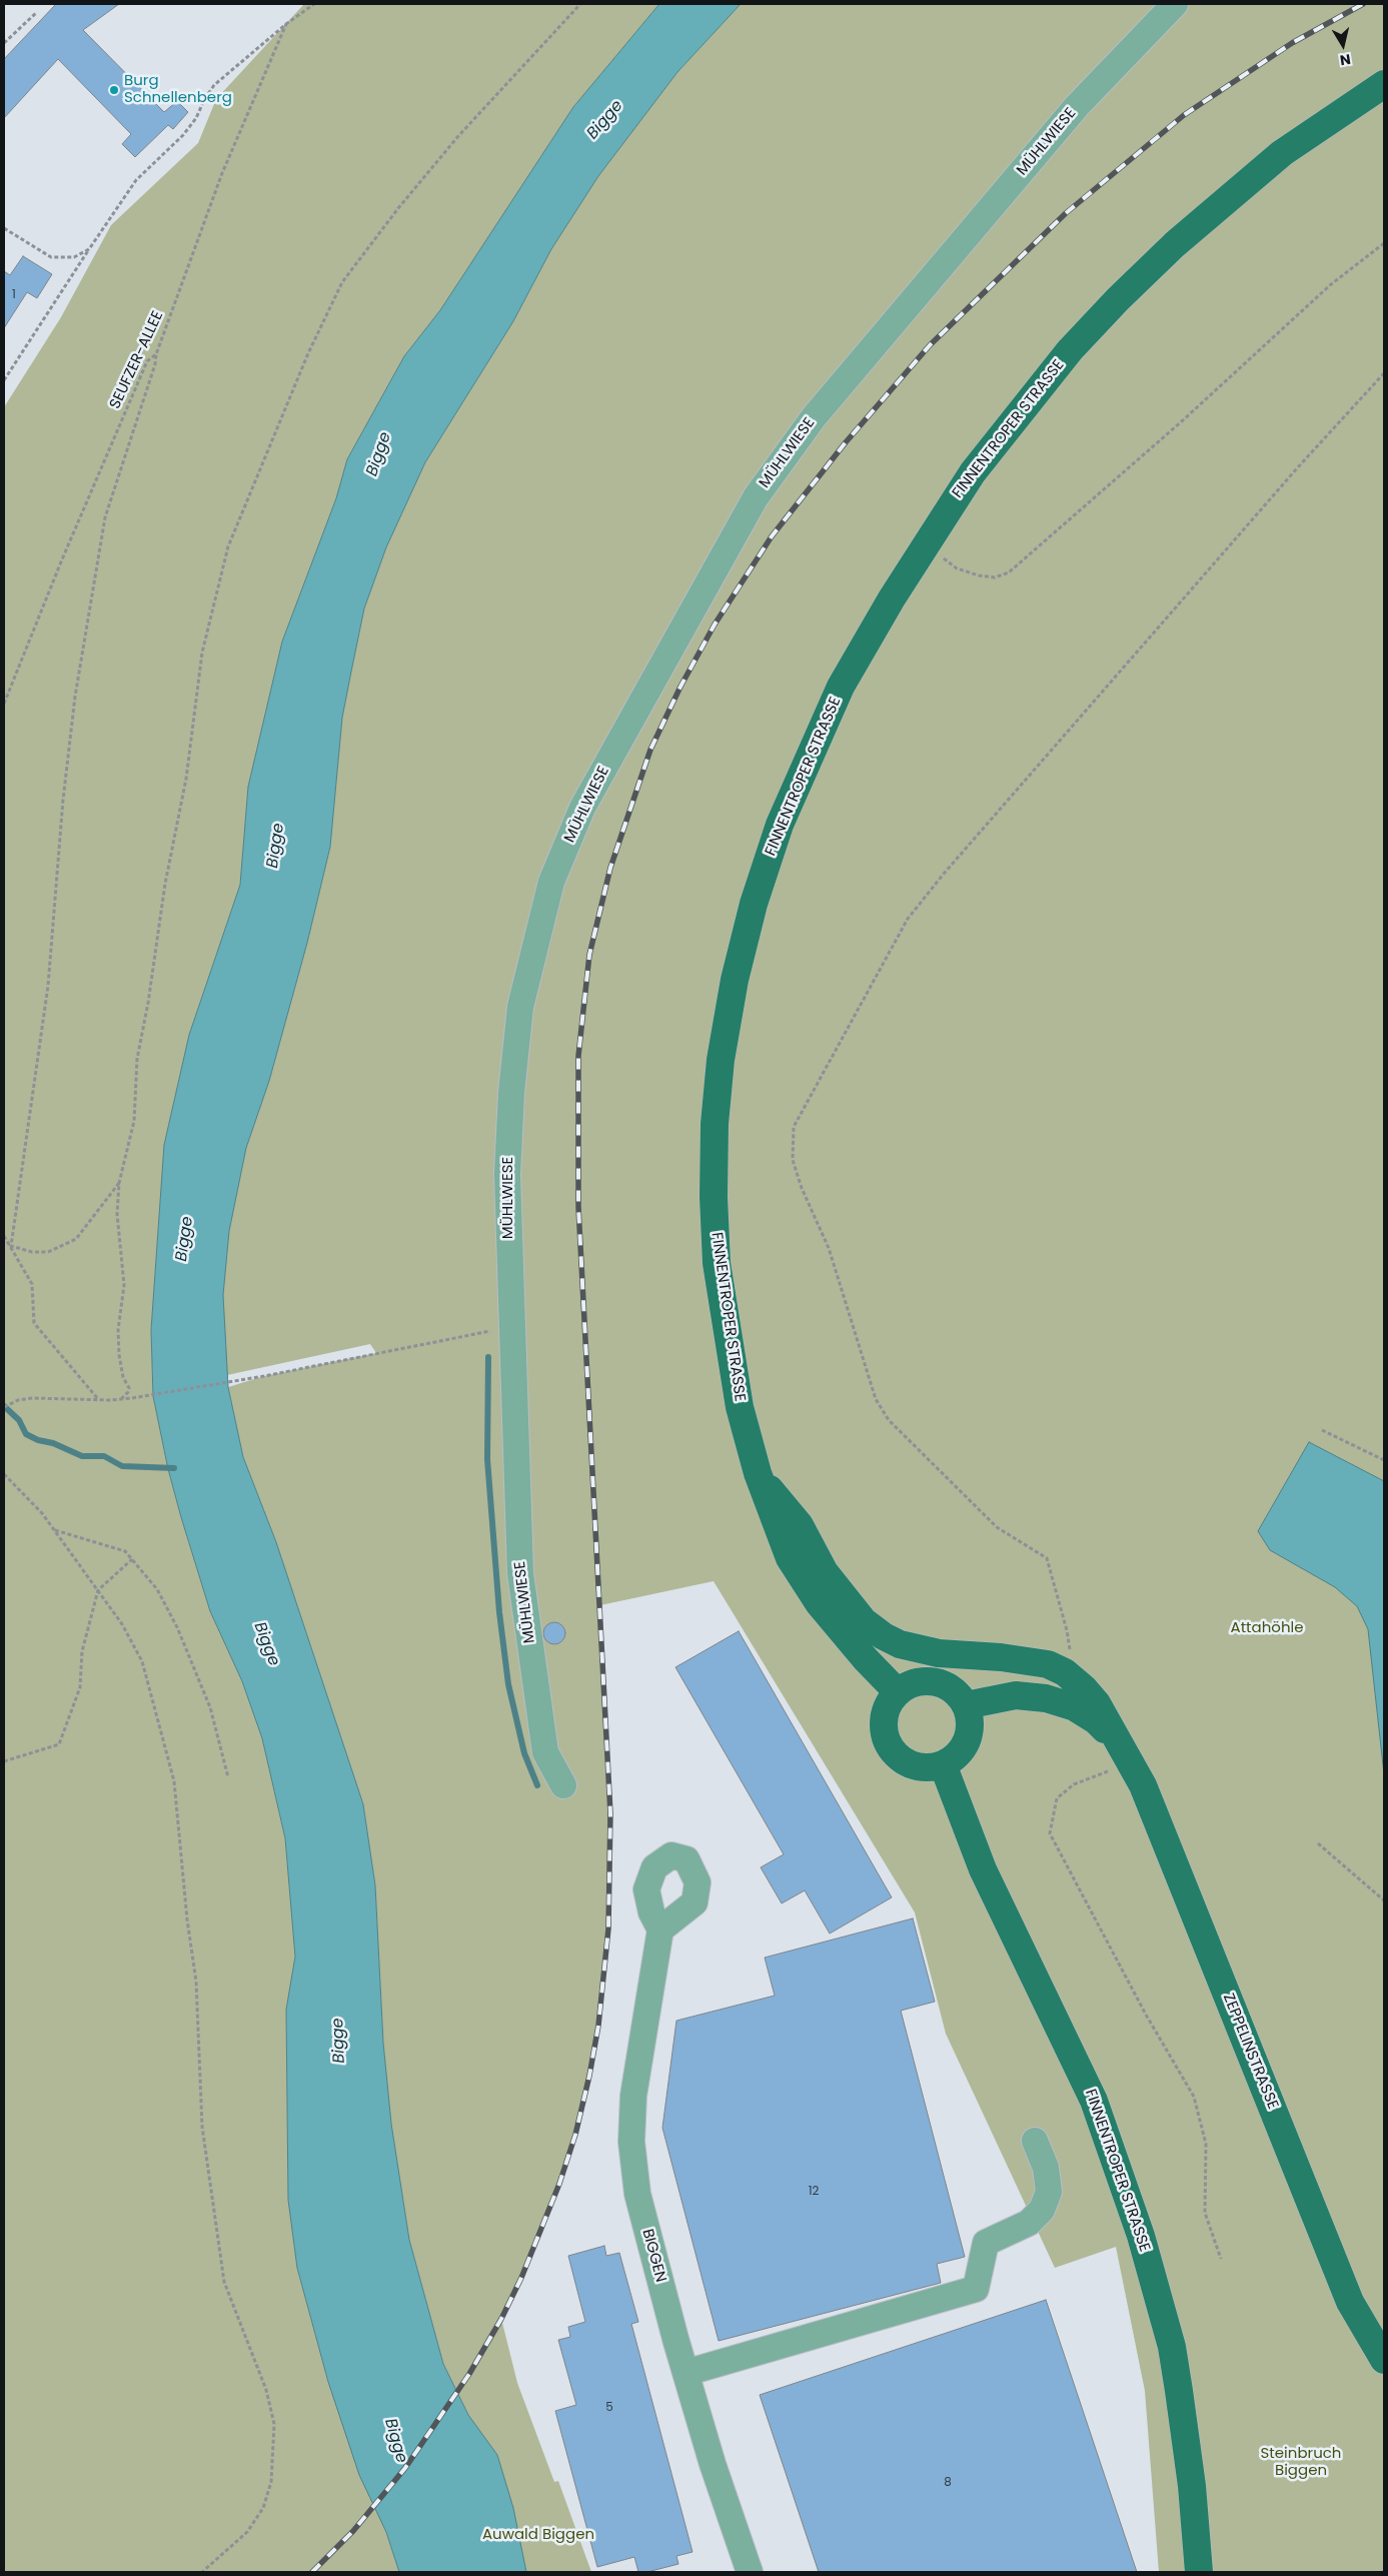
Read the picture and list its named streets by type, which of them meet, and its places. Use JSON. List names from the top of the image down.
{
  "streets": {
    "main road": ["FINNENTROPER STRASSE", "ZEPPELINSTRASSE"],
    "street": ["MÜHLWIESE", "BIGGEN"],
    "path": ["SEUFZER-ALLEE"]
  },
  "crossings": [
    ["FINNENTROPER STRASSE", "ZEPPELINSTRASSE"]
  ],
  "water": ["Bigge"],
  "parks": ["Attahöhle", "Steinbruch Biggen", "Auwald Biggen"],
  "places": ["Burg Schnellenberg"],
  "house_numbers": [
    "1",
    "12",
    "5",
    "8"
  ],
  "north": "bottom"
}
